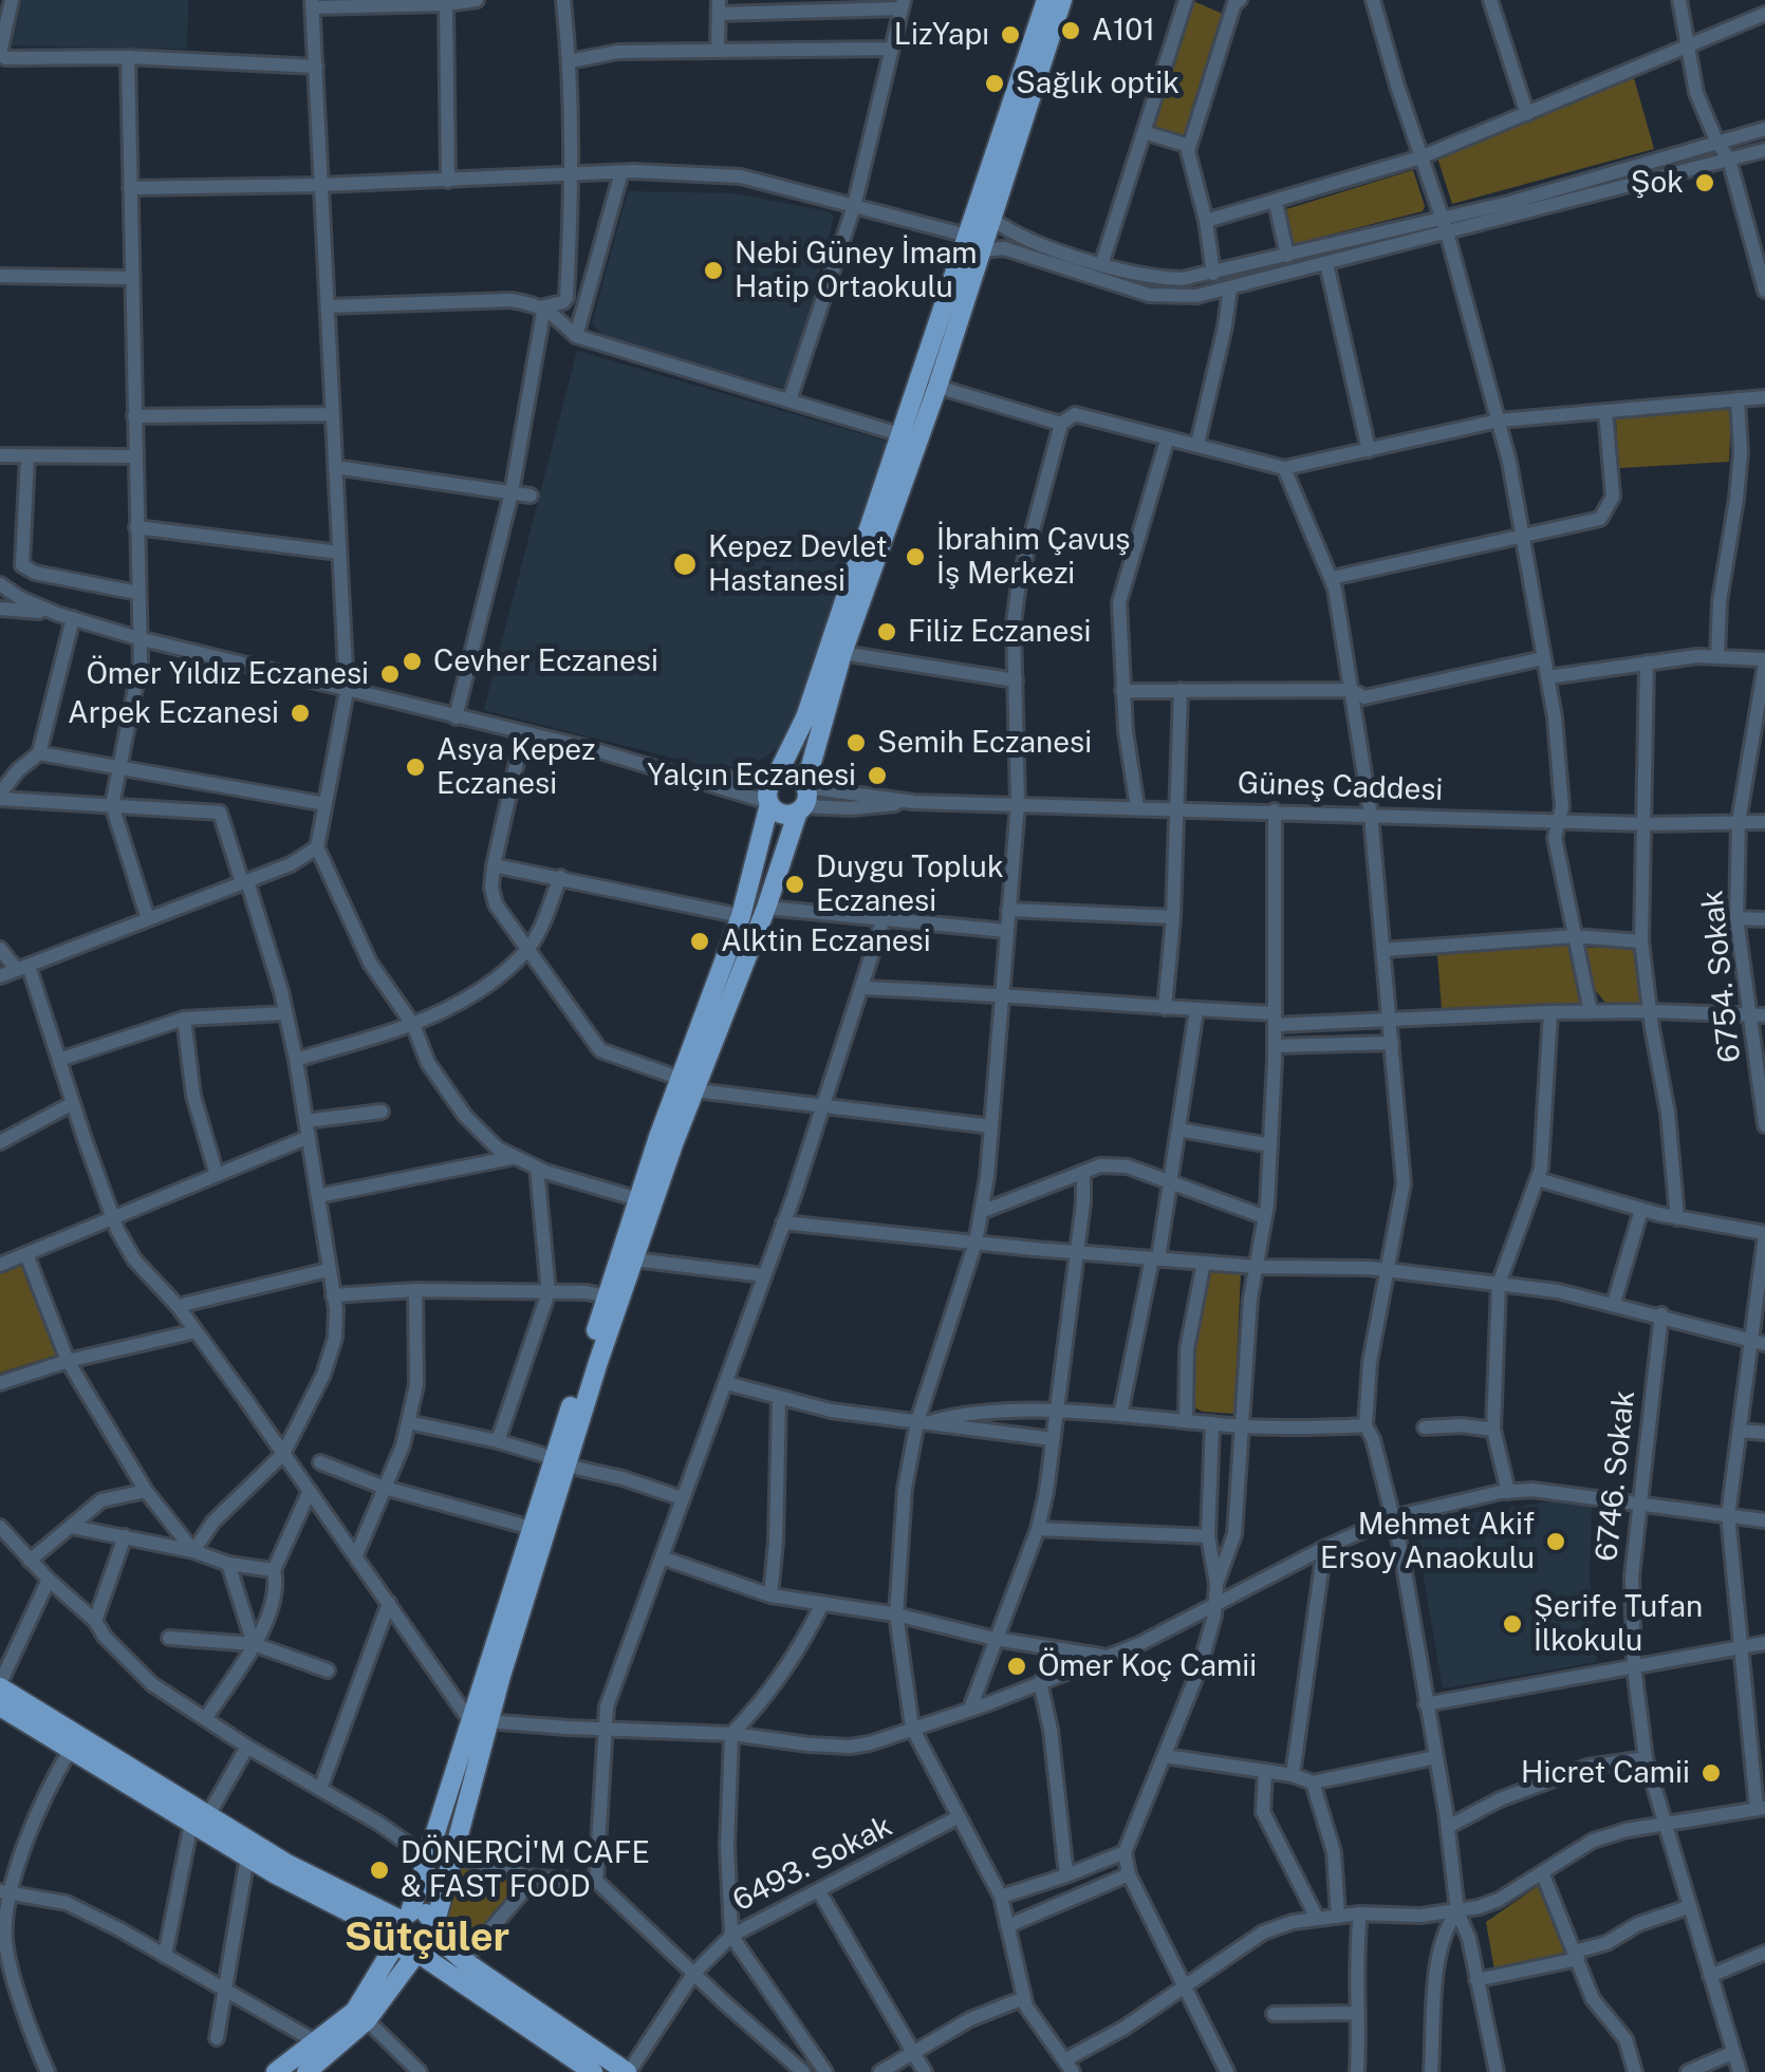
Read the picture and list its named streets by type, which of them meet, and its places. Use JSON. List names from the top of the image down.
{
  "streets": {
    "street": [
      "Güneş Caddesi",
      "6754. Sokak",
      "6746. Sokak",
      "6493. Sokak"
    ]
  },
  "crossings": [
    ["Güneş Caddesi", "6754. Sokak"]
  ],
  "districts": ["Sütçüler"],
  "places": [
    "A101",
    "LizYapı",
    "Sağlık optik",
    "Şok",
    "Nebi Güney İmam Hatip Ortaokulu",
    "İbrahim Çavuş İş Merkezi",
    "Kepez Devlet Hastanesi",
    "Filiz Eczanesi",
    "Cevher Eczanesi",
    "Ömer Yıldız Eczanesi",
    "Arpek Eczanesi",
    "Semih Eczanesi",
    "Asya Kepez Eczanesi",
    "Yalçın Eczanesi",
    "Duygu Topluk Eczanesi",
    "Alktin Eczanesi",
    "Mehmet Akif Ersoy Anaokulu",
    "Şerife Tufan İlkokulu",
    "Ömer Koç Camii",
    "Hicret Camii",
    "DÖNERCİ'M CAFE & FAST FOOD"
  ]
}
